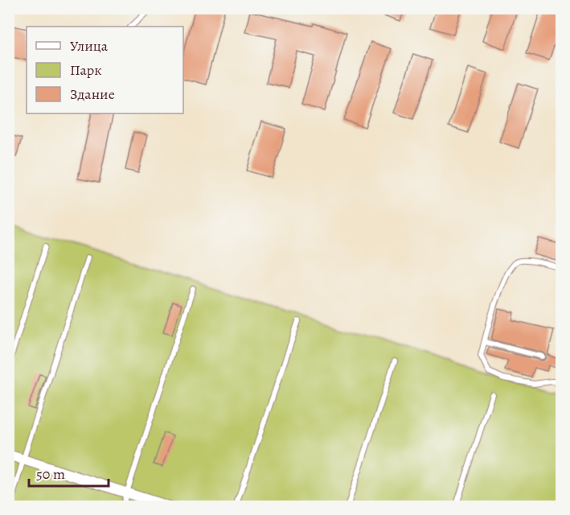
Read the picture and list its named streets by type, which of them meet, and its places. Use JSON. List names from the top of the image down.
{
  "legend": ["Улица", "Парк", "Здание"],
  "scale_bar": "50 m"
}
